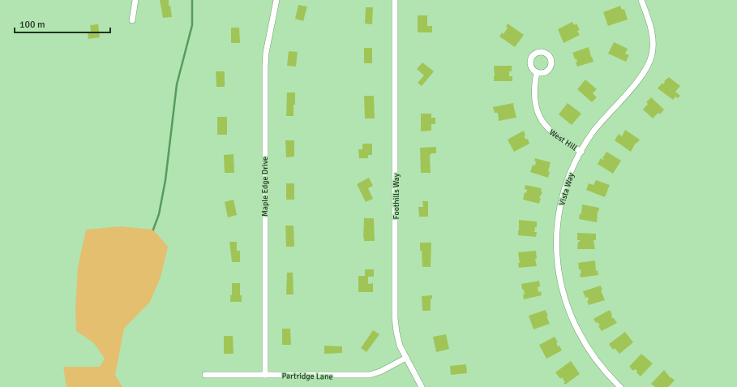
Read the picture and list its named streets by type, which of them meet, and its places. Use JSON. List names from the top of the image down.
{
  "streets": {
    "street": [
      "West Hill",
      "Maple Edge Drive",
      "Vista Way",
      "Foothills Way",
      "Partridge Lane"
    ]
  },
  "crossings": [
    ["West Hill", "Vista Way"],
    ["Maple Edge Drive", "Partridge Lane"],
    ["Foothills Way", "Partridge Lane"]
  ],
  "scale_bar": "100 m"
}
